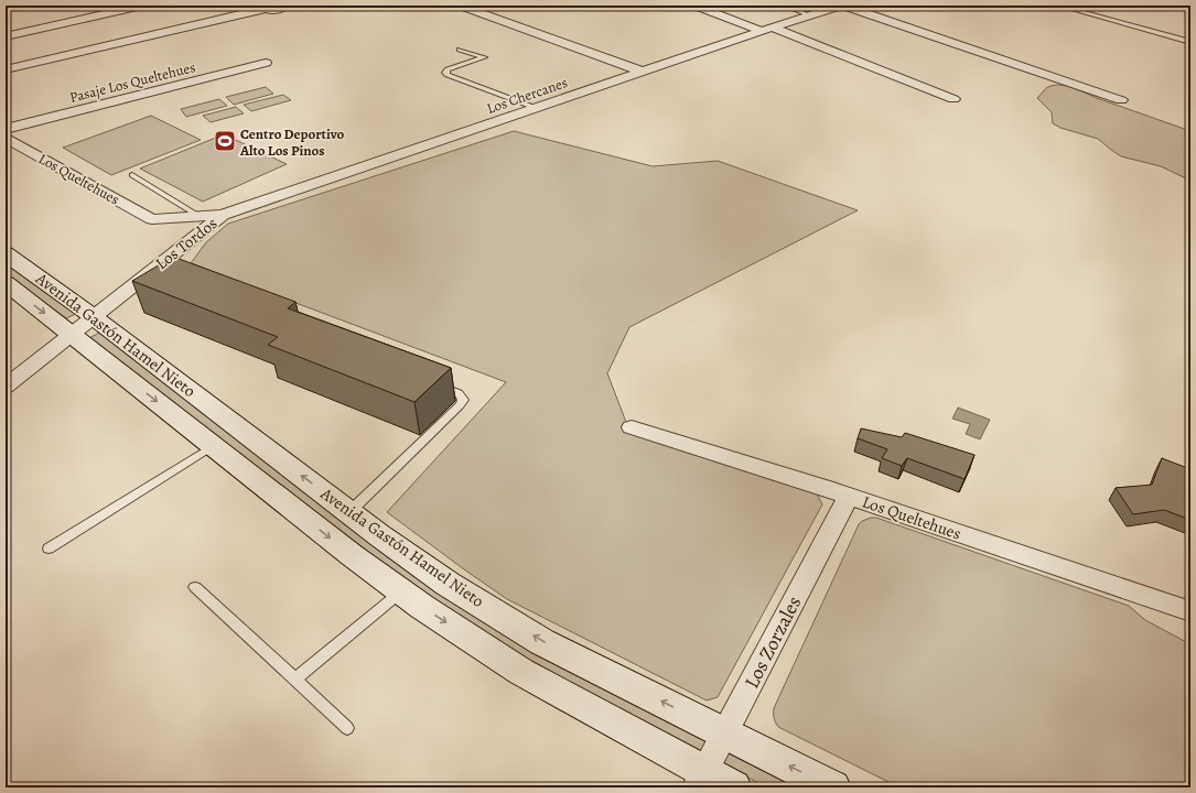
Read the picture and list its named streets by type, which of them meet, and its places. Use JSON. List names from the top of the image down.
{
  "streets": {
    "main road": ["Avenida Gastón Hamel Nieto"],
    "street": [
      "Pasaje Los Queltehues",
      "Los Chercanes",
      "Los Queltehues",
      "Los Tordos",
      "Los Zorzales"
    ]
  },
  "crossings": [
    ["Los Chercanes", "Los Tordos"],
    ["Los Queltehues", "Los Tordos"],
    ["Los Queltehues", "Los Zorzales"],
    ["Los Tordos", "Avenida Gastón Hamel Nieto"],
    ["Avenida Gastón Hamel Nieto", "Los Zorzales"]
  ],
  "places": {
    "sports": ["Centro Deportivo Alto Los Pinos"]
  }
}
